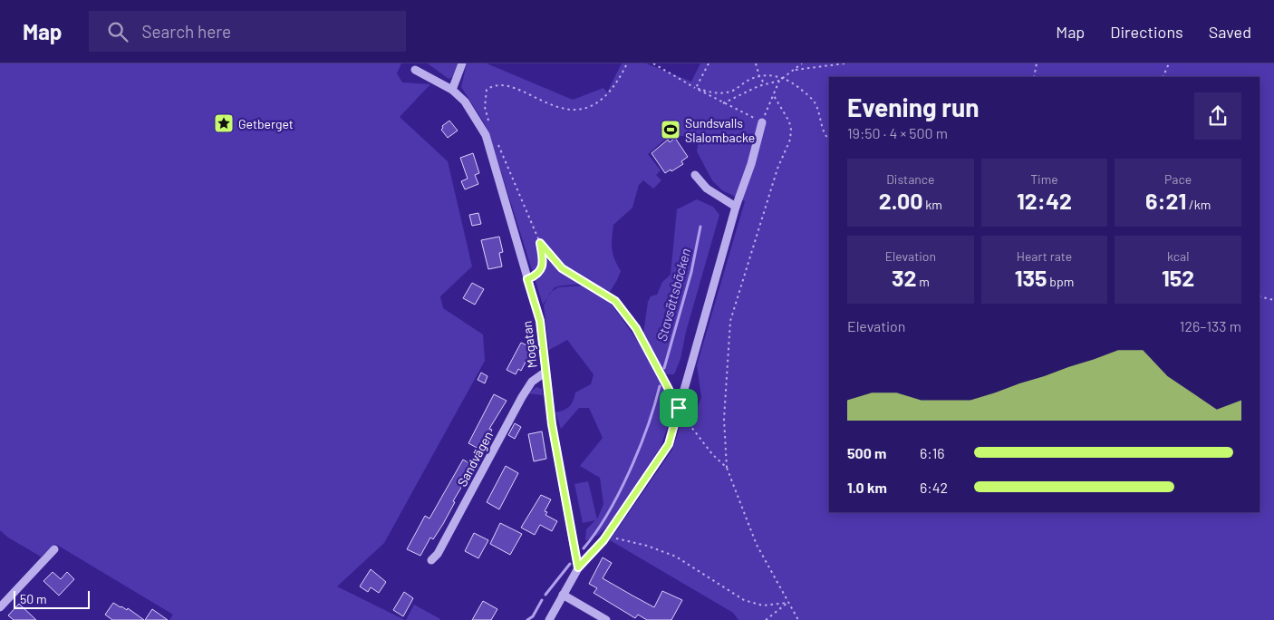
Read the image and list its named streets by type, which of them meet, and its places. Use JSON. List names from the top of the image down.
{
  "streets": {
    "street": ["Mogatan", "Sandvägen"]
  },
  "crossings": [
    ["Mogatan", "Sandvägen"]
  ],
  "water": ["Stavsättsbäcken"],
  "places": {
    "place": ["Getberget"],
    "sports": ["Sundsvalls Slalombacke"]
  },
  "scale_bar": "50 m",
  "page": {
    "header": "Map",
    "search": "Search here",
    "nav": ["Map", "Directions", "Saved"],
    "heading": ["Evening run", "19:50 · 4 × 500 m"],
    "stats": [
      ["Distance", "2.00 km"],
      ["Time", "12:42"],
      ["Pace", "6:21 /km"],
      ["Elevation", "32 m"],
      ["Heart rate", "135 bpm"],
      ["kcal", "152"]
    ],
    "chart": ["Elevation", "126–133 m"],
    "list": [
      {
        "name": "500 m",
        "note": "6:16"
      },
      {
        "name": "1.0 km",
        "note": "6:42"
      }
    ],
    "scale": "50 m"
  }
}
